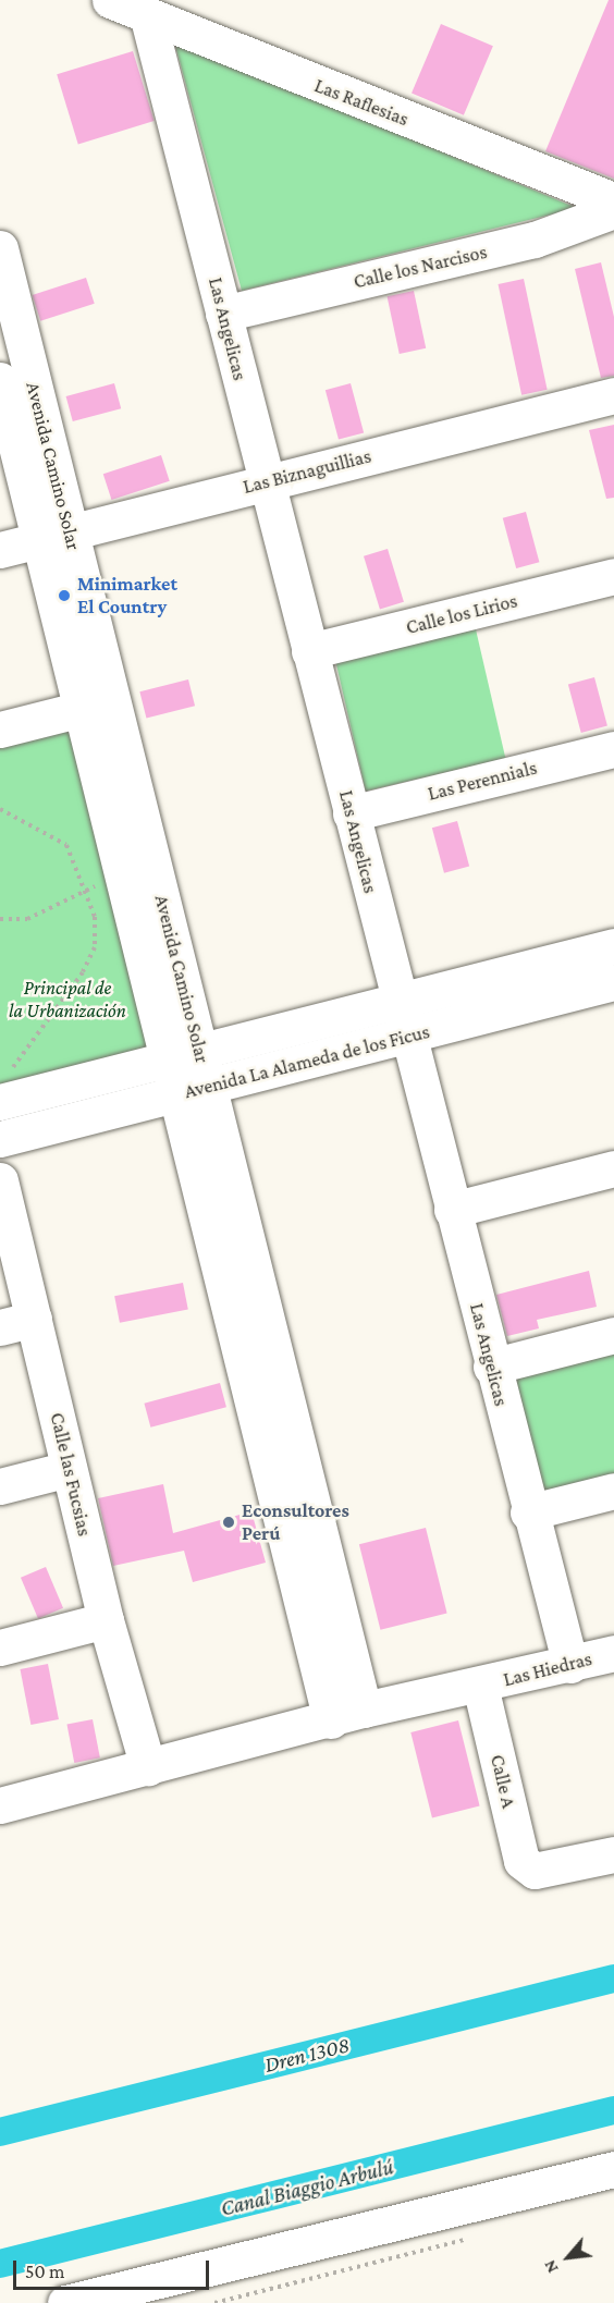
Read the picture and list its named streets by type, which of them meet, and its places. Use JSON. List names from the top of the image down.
{
  "streets": {
    "street": [
      "Las Raflesias",
      "Calle los Narcisos",
      "Las Angelicas",
      "Avenida Camino Solar",
      "Las Biznaguillias",
      "Calle los Lirios",
      "Las Perennials",
      "Avenida La Alameda de los Ficus",
      "Calle las Fucsias",
      "Las Hiedras",
      "Calle A"
    ]
  },
  "crossings": [
    ["Las Raflesias", "Las Angelicas"],
    ["Calle los Narcisos", "Las Angelicas"],
    ["Las Angelicas", "Las Biznaguillias"],
    ["Las Angelicas", "Calle los Lirios"],
    ["Las Angelicas", "Las Perennials"],
    ["Las Angelicas", "Avenida La Alameda de los Ficus"],
    ["Las Angelicas", "Las Hiedras"],
    ["Avenida Camino Solar", "Las Biznaguillias"],
    ["Avenida Camino Solar", "Avenida La Alameda de los Ficus"],
    ["Avenida Camino Solar", "Las Hiedras"],
    ["Calle las Fucsias", "Las Hiedras"],
    ["Las Hiedras", "Calle A"]
  ],
  "water": ["Dren 1308", "Canal Biaggio Arbulú"],
  "parks": ["Principal de la Urbanización"],
  "places": ["Minimarket El Country", "Econsultores Perú"],
  "scale_bar": "50 m",
  "north": "bottom left"
}
